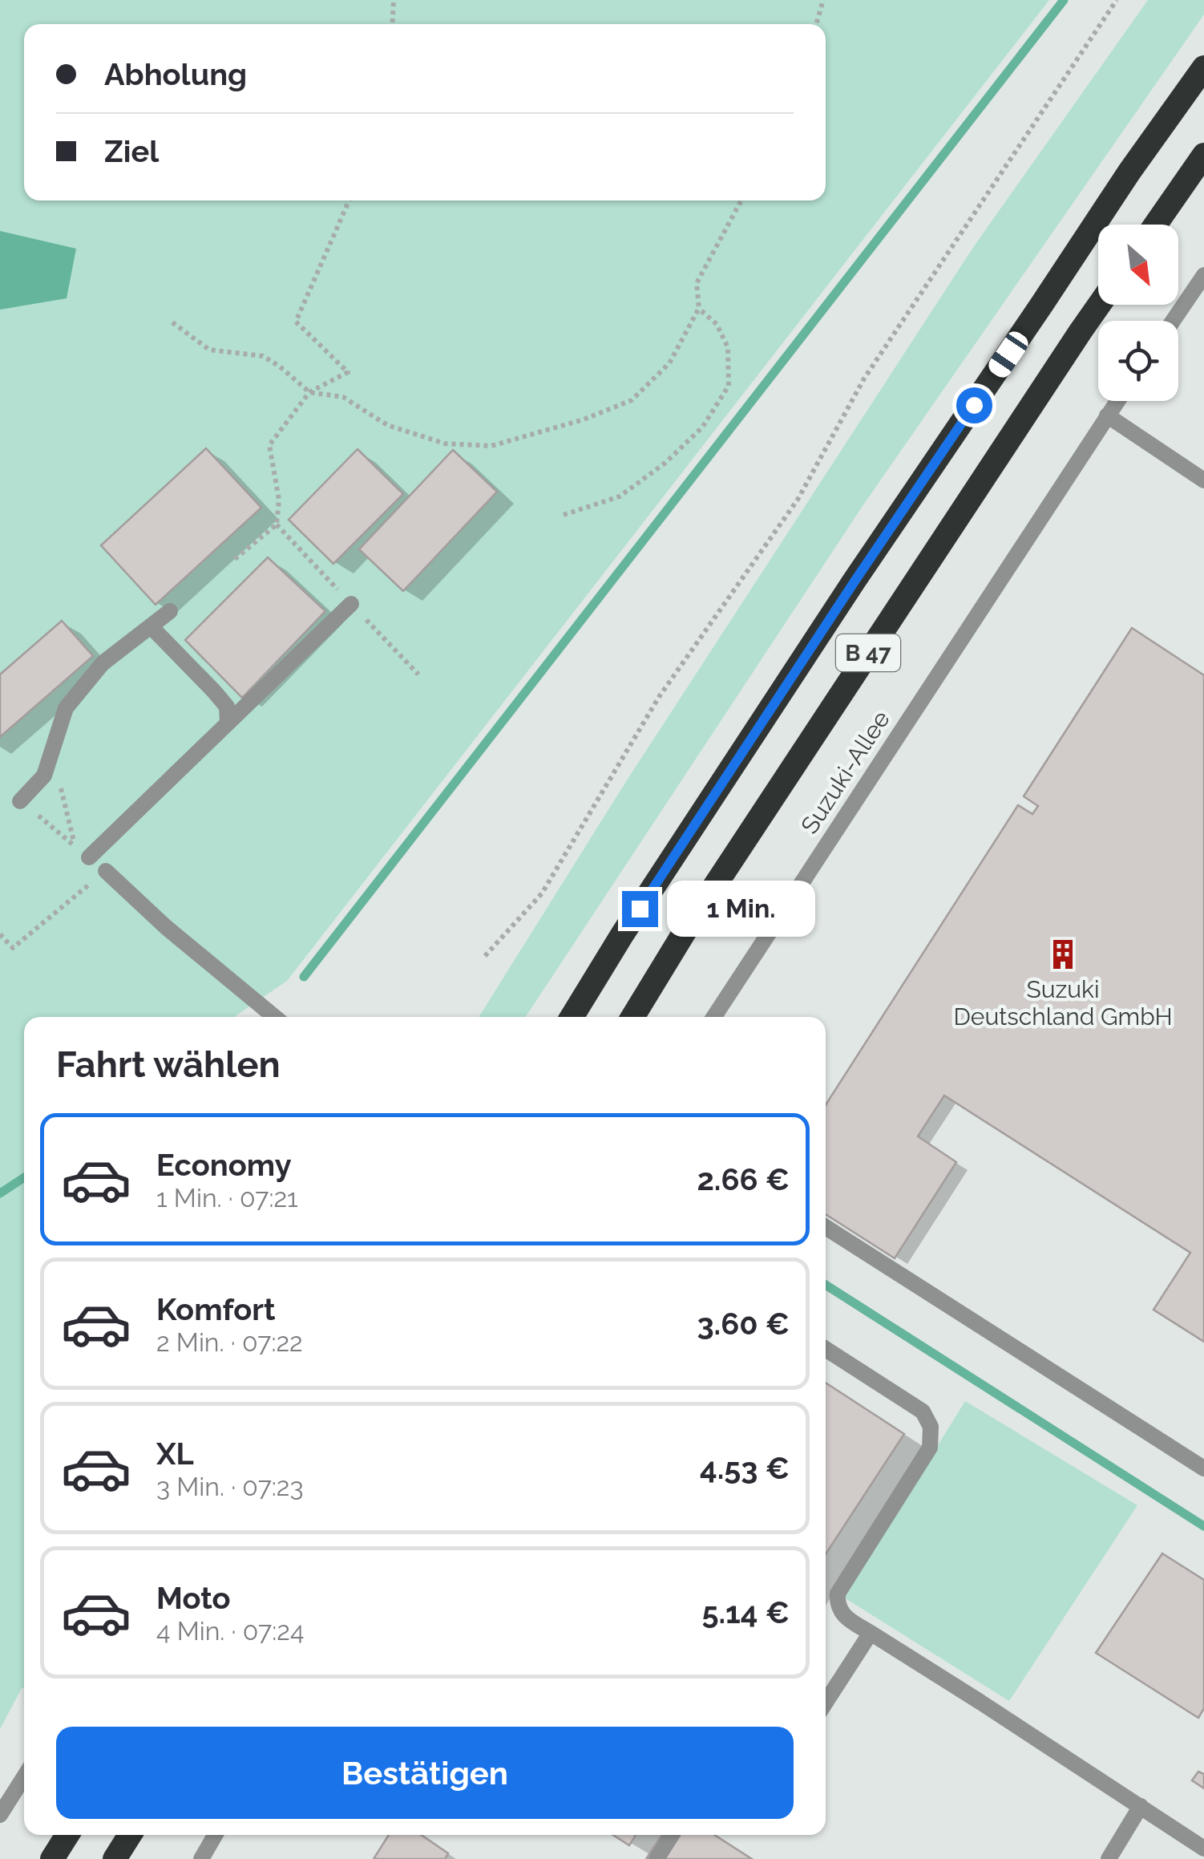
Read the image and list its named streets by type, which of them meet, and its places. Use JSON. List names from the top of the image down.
{
  "streets": {
    "highway": ["B 47"],
    "street": ["Suzuki-Allee"]
  },
  "places": {
    "building": ["Suzuki Deutschland GmbH"]
  },
  "north": "bottom right",
  "page": {
    "banner": ["Abholung", "Ziel"],
    "bubble": "1 Min.",
    "heading": "Fahrt wählen",
    "list": [
      {
        "name": "Economy",
        "note": "1 Min. · 07:21",
        "value": "2.66 €"
      },
      {
        "name": "Komfort",
        "note": "2 Min. · 07:22",
        "value": "3.60 €"
      },
      {
        "name": "XL",
        "note": "3 Min. · 07:23",
        "value": "4.53 €"
      },
      {
        "name": "Moto",
        "note": "4 Min. · 07:24",
        "value": "5.14 €"
      }
    ],
    "buttons": "Bestätigen"
  }
}
